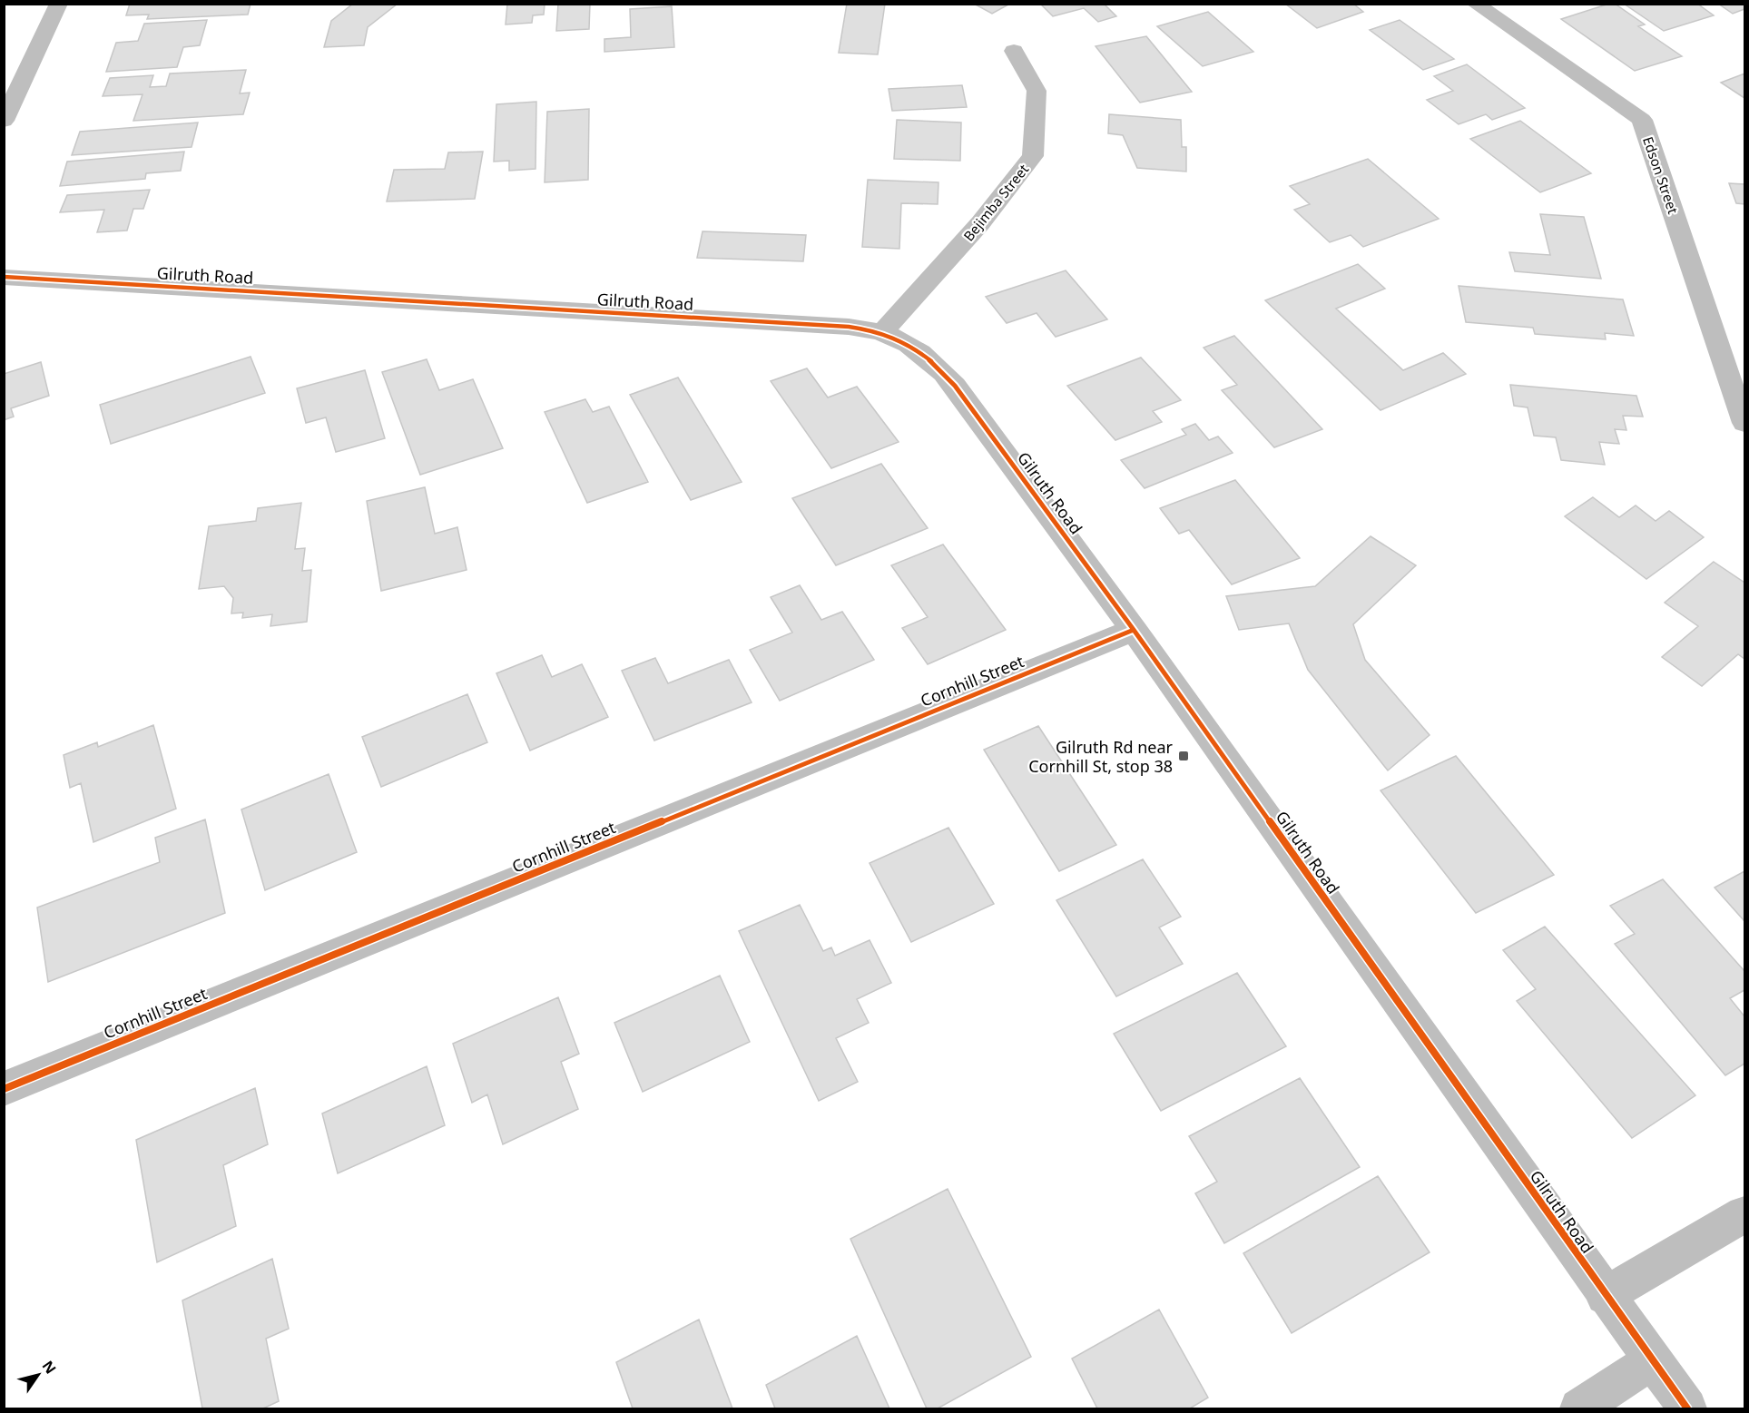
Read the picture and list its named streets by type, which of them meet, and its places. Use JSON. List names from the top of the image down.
{
  "streets": {
    "street": [
      "Edson Street",
      "Bejimba Street",
      "Gilruth Road",
      "Cornhill Street"
    ]
  },
  "crossings": [
    ["Bejimba Street", "Gilruth Road"],
    ["Gilruth Road", "Cornhill Street"]
  ],
  "places": {
    "transit": ["Gilruth Rd near Cornhill St, stop 38"]
  },
  "north": "top right"
}
